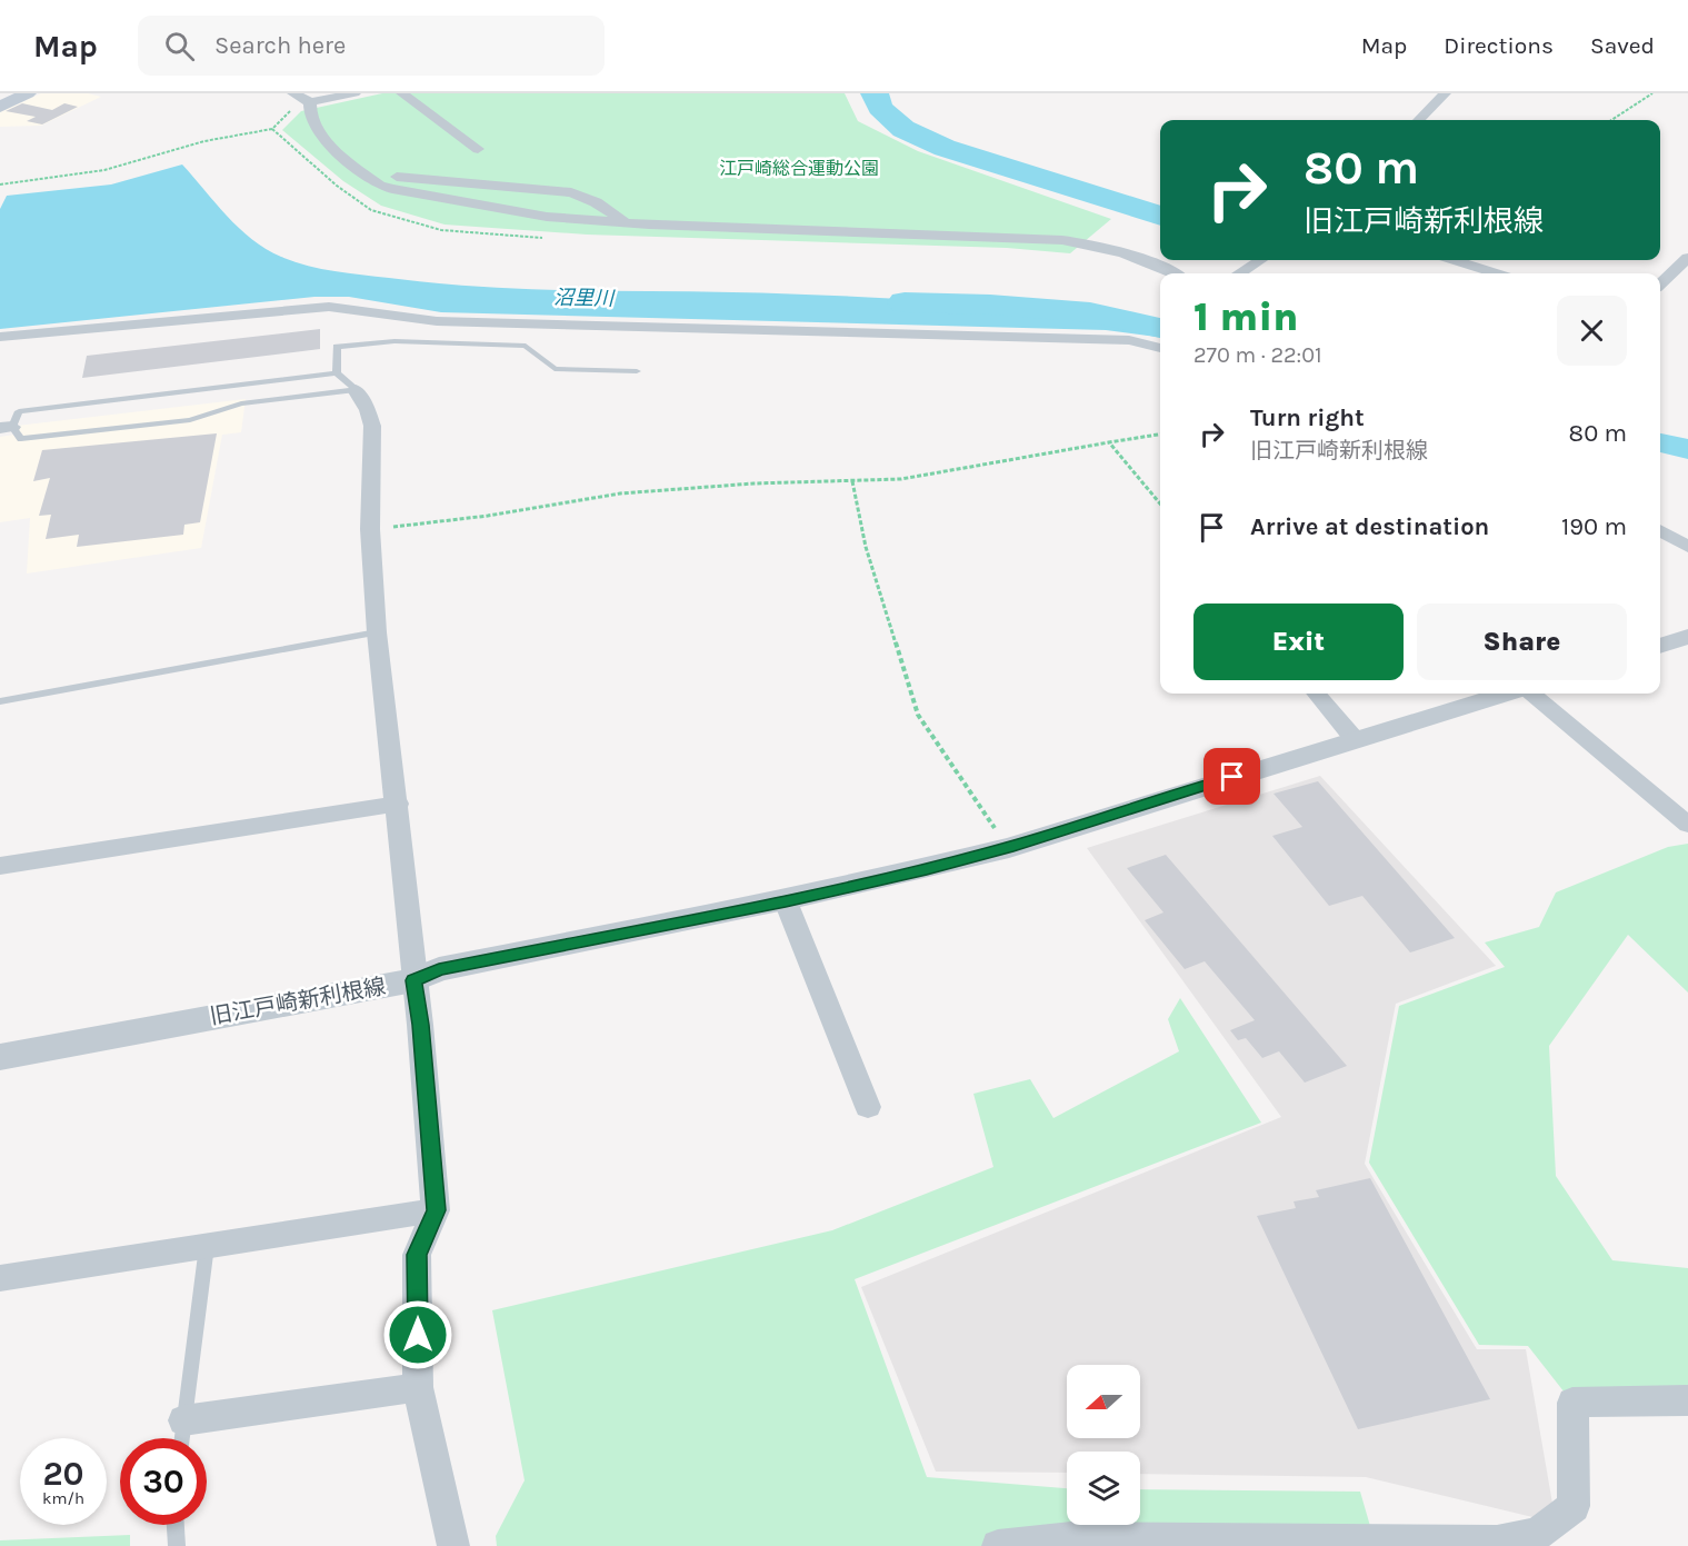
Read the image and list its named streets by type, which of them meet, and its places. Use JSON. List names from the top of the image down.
{
  "streets": {
    "street": ["旧江戸崎新利根線"]
  },
  "water": ["沼里川"],
  "parks": ["江戸崎総合運動公園"],
  "north": "left",
  "page": {
    "header": "Map",
    "search": "Search here",
    "nav": ["Map", "Directions", "Saved"],
    "turn": ["80 m", "旧江戸崎新利根線"],
    "heading": ["1 min", "270 m · 22:01"],
    "list": [
      {
        "name": "Turn right",
        "note": "旧江戸崎新利根線",
        "value": "80 m"
      },
      {
        "name": "Arrive at destination",
        "value": "190 m"
      }
    ],
    "buttons": ["Exit", "Share"],
    "speed": "20 km/h",
    "limit": "30"
  }
}
